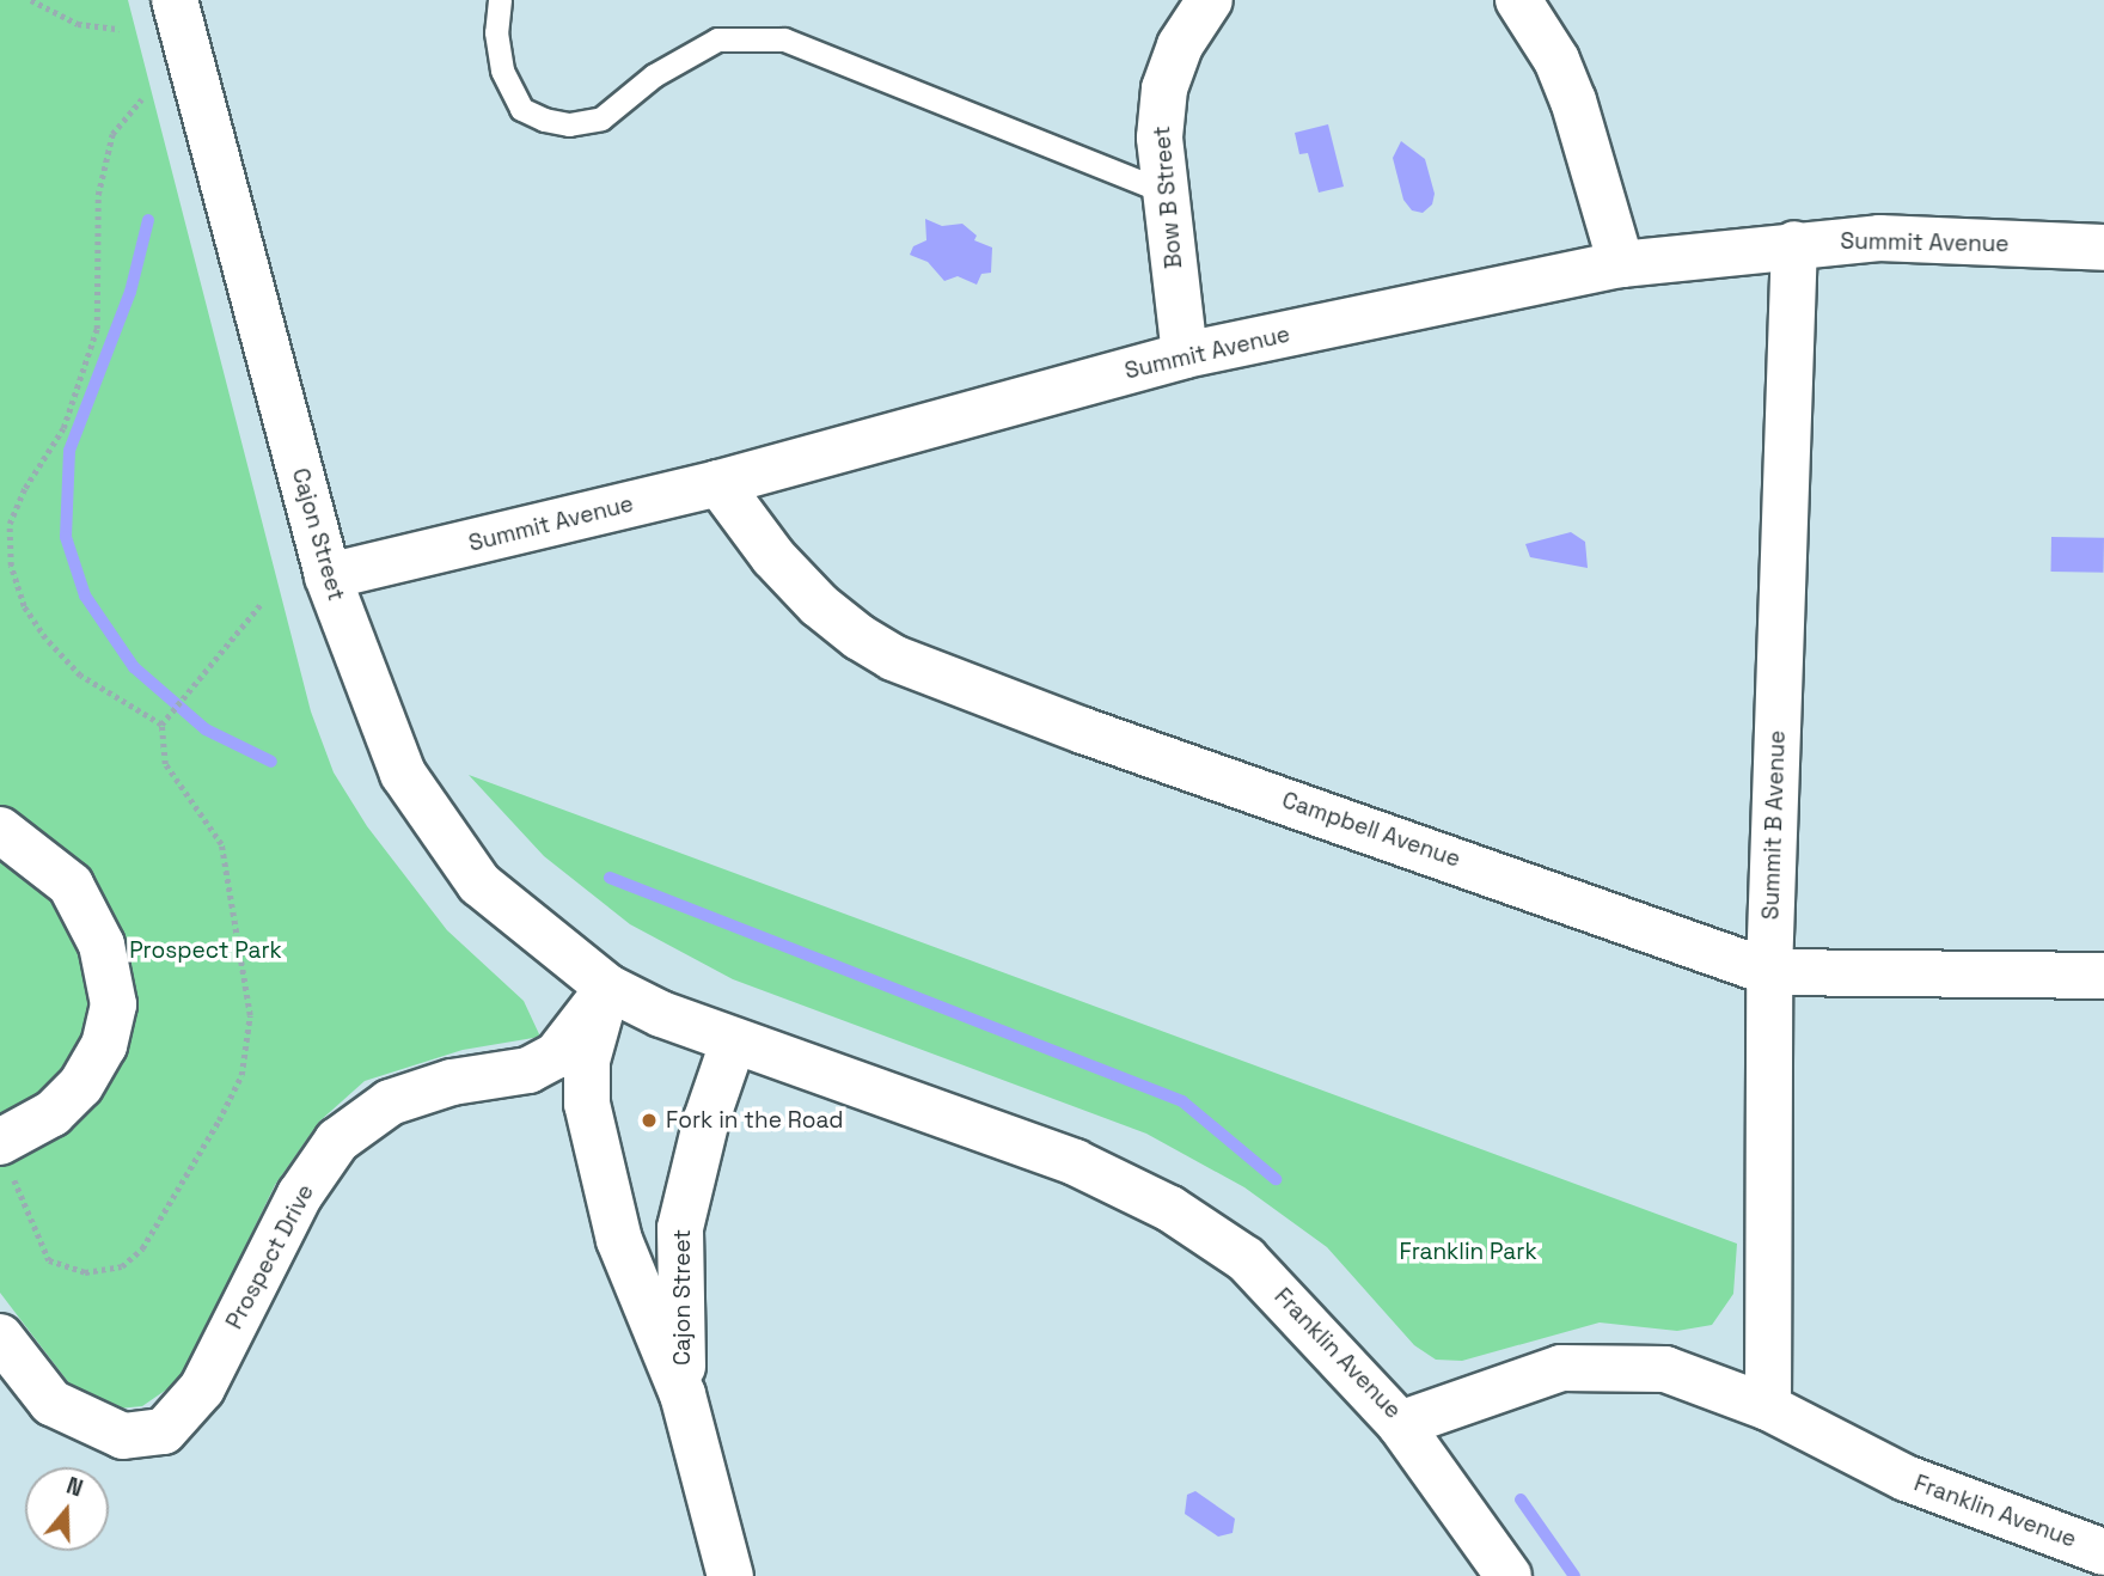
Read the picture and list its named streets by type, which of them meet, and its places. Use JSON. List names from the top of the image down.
{
  "streets": {
    "street": [
      "Bow B Street",
      "Summit Avenue",
      "Cajon Street",
      "Summit B Avenue",
      "Campbell Avenue",
      "Prospect Drive",
      "Franklin Avenue"
    ]
  },
  "crossings": [
    ["Bow B Street", "Summit Avenue"],
    ["Summit Avenue", "Cajon Street"],
    ["Summit Avenue", "Summit B Avenue"],
    ["Summit Avenue", "Campbell Avenue"],
    ["Cajon Street", "Prospect Drive"],
    ["Cajon Street", "Franklin Avenue"],
    ["Summit B Avenue", "Campbell Avenue"],
    ["Summit B Avenue", "Franklin Avenue"]
  ],
  "parks": ["Prospect Park", "Franklin Park"],
  "places": ["Fork in the Road"],
  "north": "top"
}
